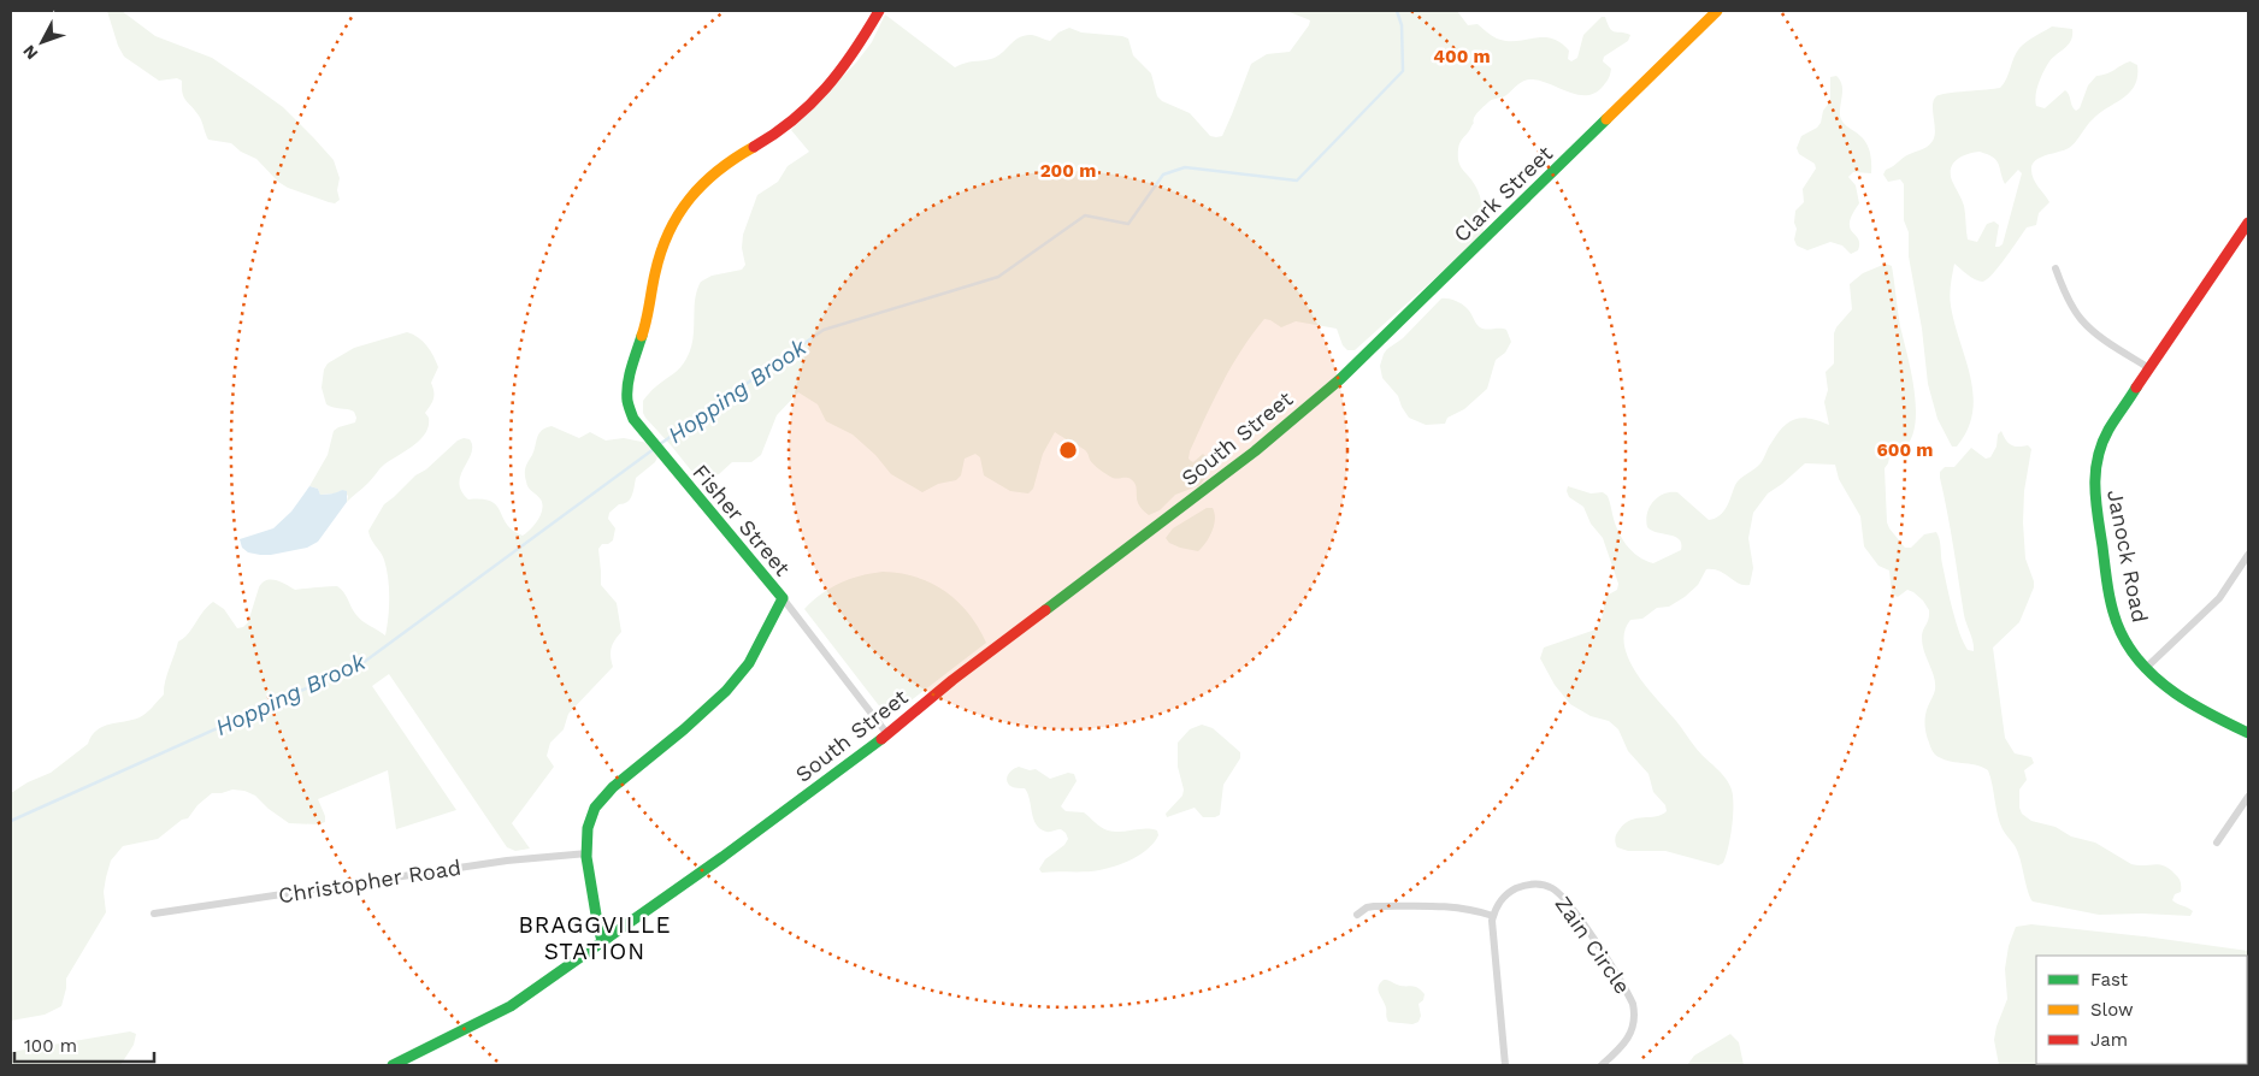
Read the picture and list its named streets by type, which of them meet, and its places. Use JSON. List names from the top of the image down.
{
  "streets": {
    "street": [
      "Clark Street",
      "South Street",
      "Fisher Street",
      "Janock Road",
      "Christopher Road",
      "Zain Circle"
    ]
  },
  "crossings": [
    ["Clark Street", "South Street"],
    ["South Street", "Fisher Street"],
    ["Fisher Street", "Christopher Road"]
  ],
  "districts": ["BRAGGVILLE STATION"],
  "water": ["Hopping Brook"],
  "legend": ["Fast", "Slow", "Jam"],
  "scale_bar": "100 m",
  "north": "bottom left",
  "rings": ["400 m", "200 m", "600 m"]
}
